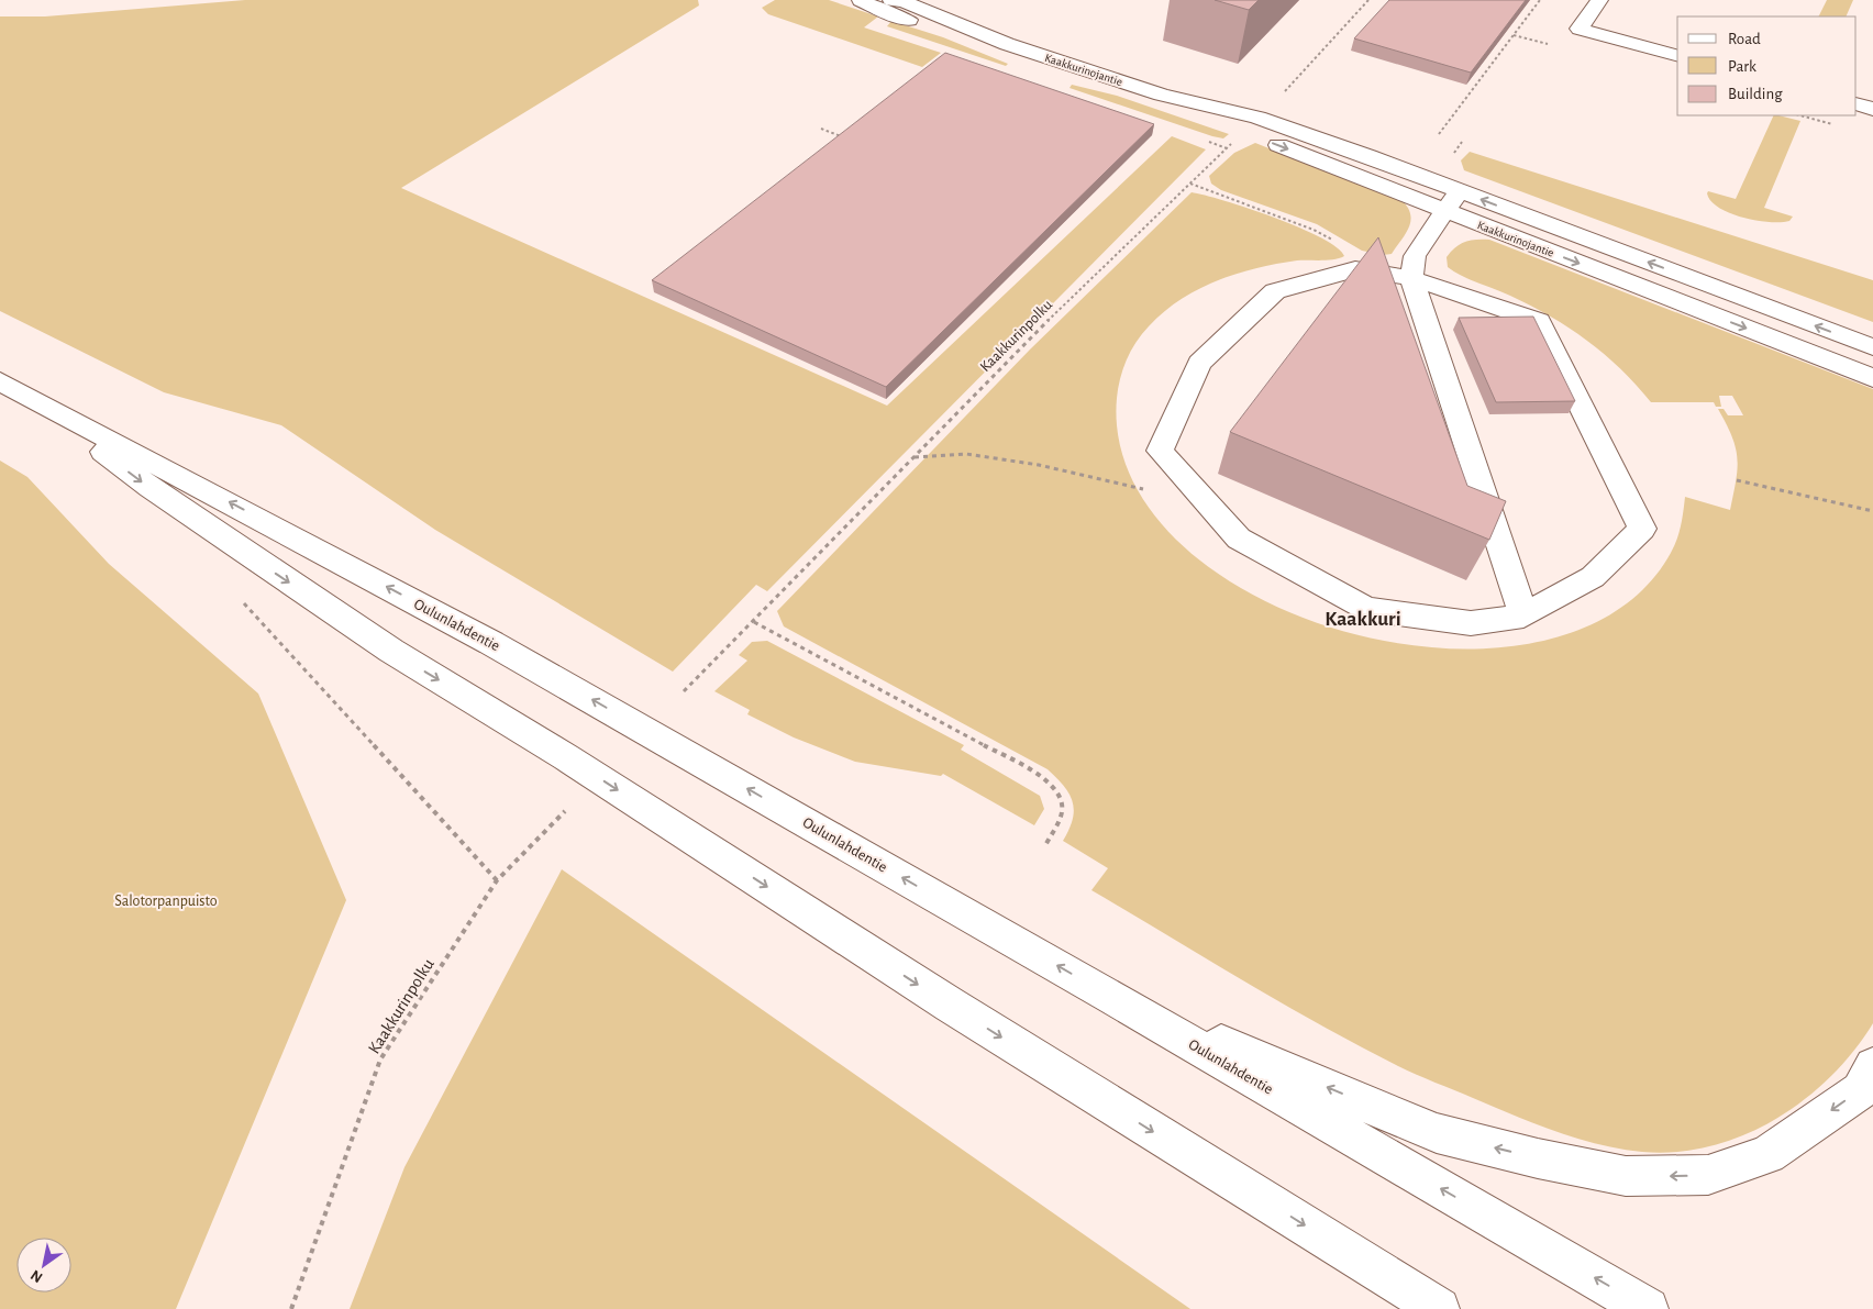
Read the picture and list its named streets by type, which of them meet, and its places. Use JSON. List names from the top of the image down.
{
  "streets": {
    "main road": ["Kaakkurinojantie", "Oulunlahdentie"],
    "path": ["Kaakkurinpolku"]
  },
  "crossings": [
    ["Kaakkurinojantie", "Kaakkurinpolku"]
  ],
  "districts": ["Kaakkuri"],
  "parks": ["Salotorpanpuisto"],
  "legend": ["Road", "Park", "Building"],
  "north": "bottom left"
}
